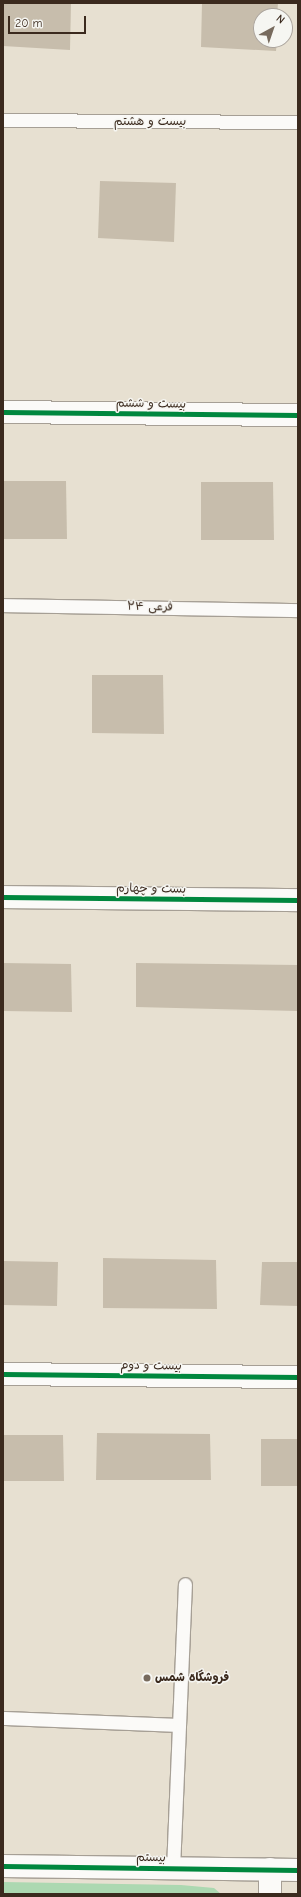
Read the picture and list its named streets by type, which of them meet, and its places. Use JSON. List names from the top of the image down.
{
  "streets": {
    "street": [
      "بیست و ششم",
      "بست و چهارم",
      "بیست و دوم",
      "بیستم"
    ],
    "lane": ["بیست و هشتم", "فرعی ۲۴"]
  },
  "places": ["فروشگاه شمس"],
  "scale_bar": "20 m",
  "north": "top right"
}
